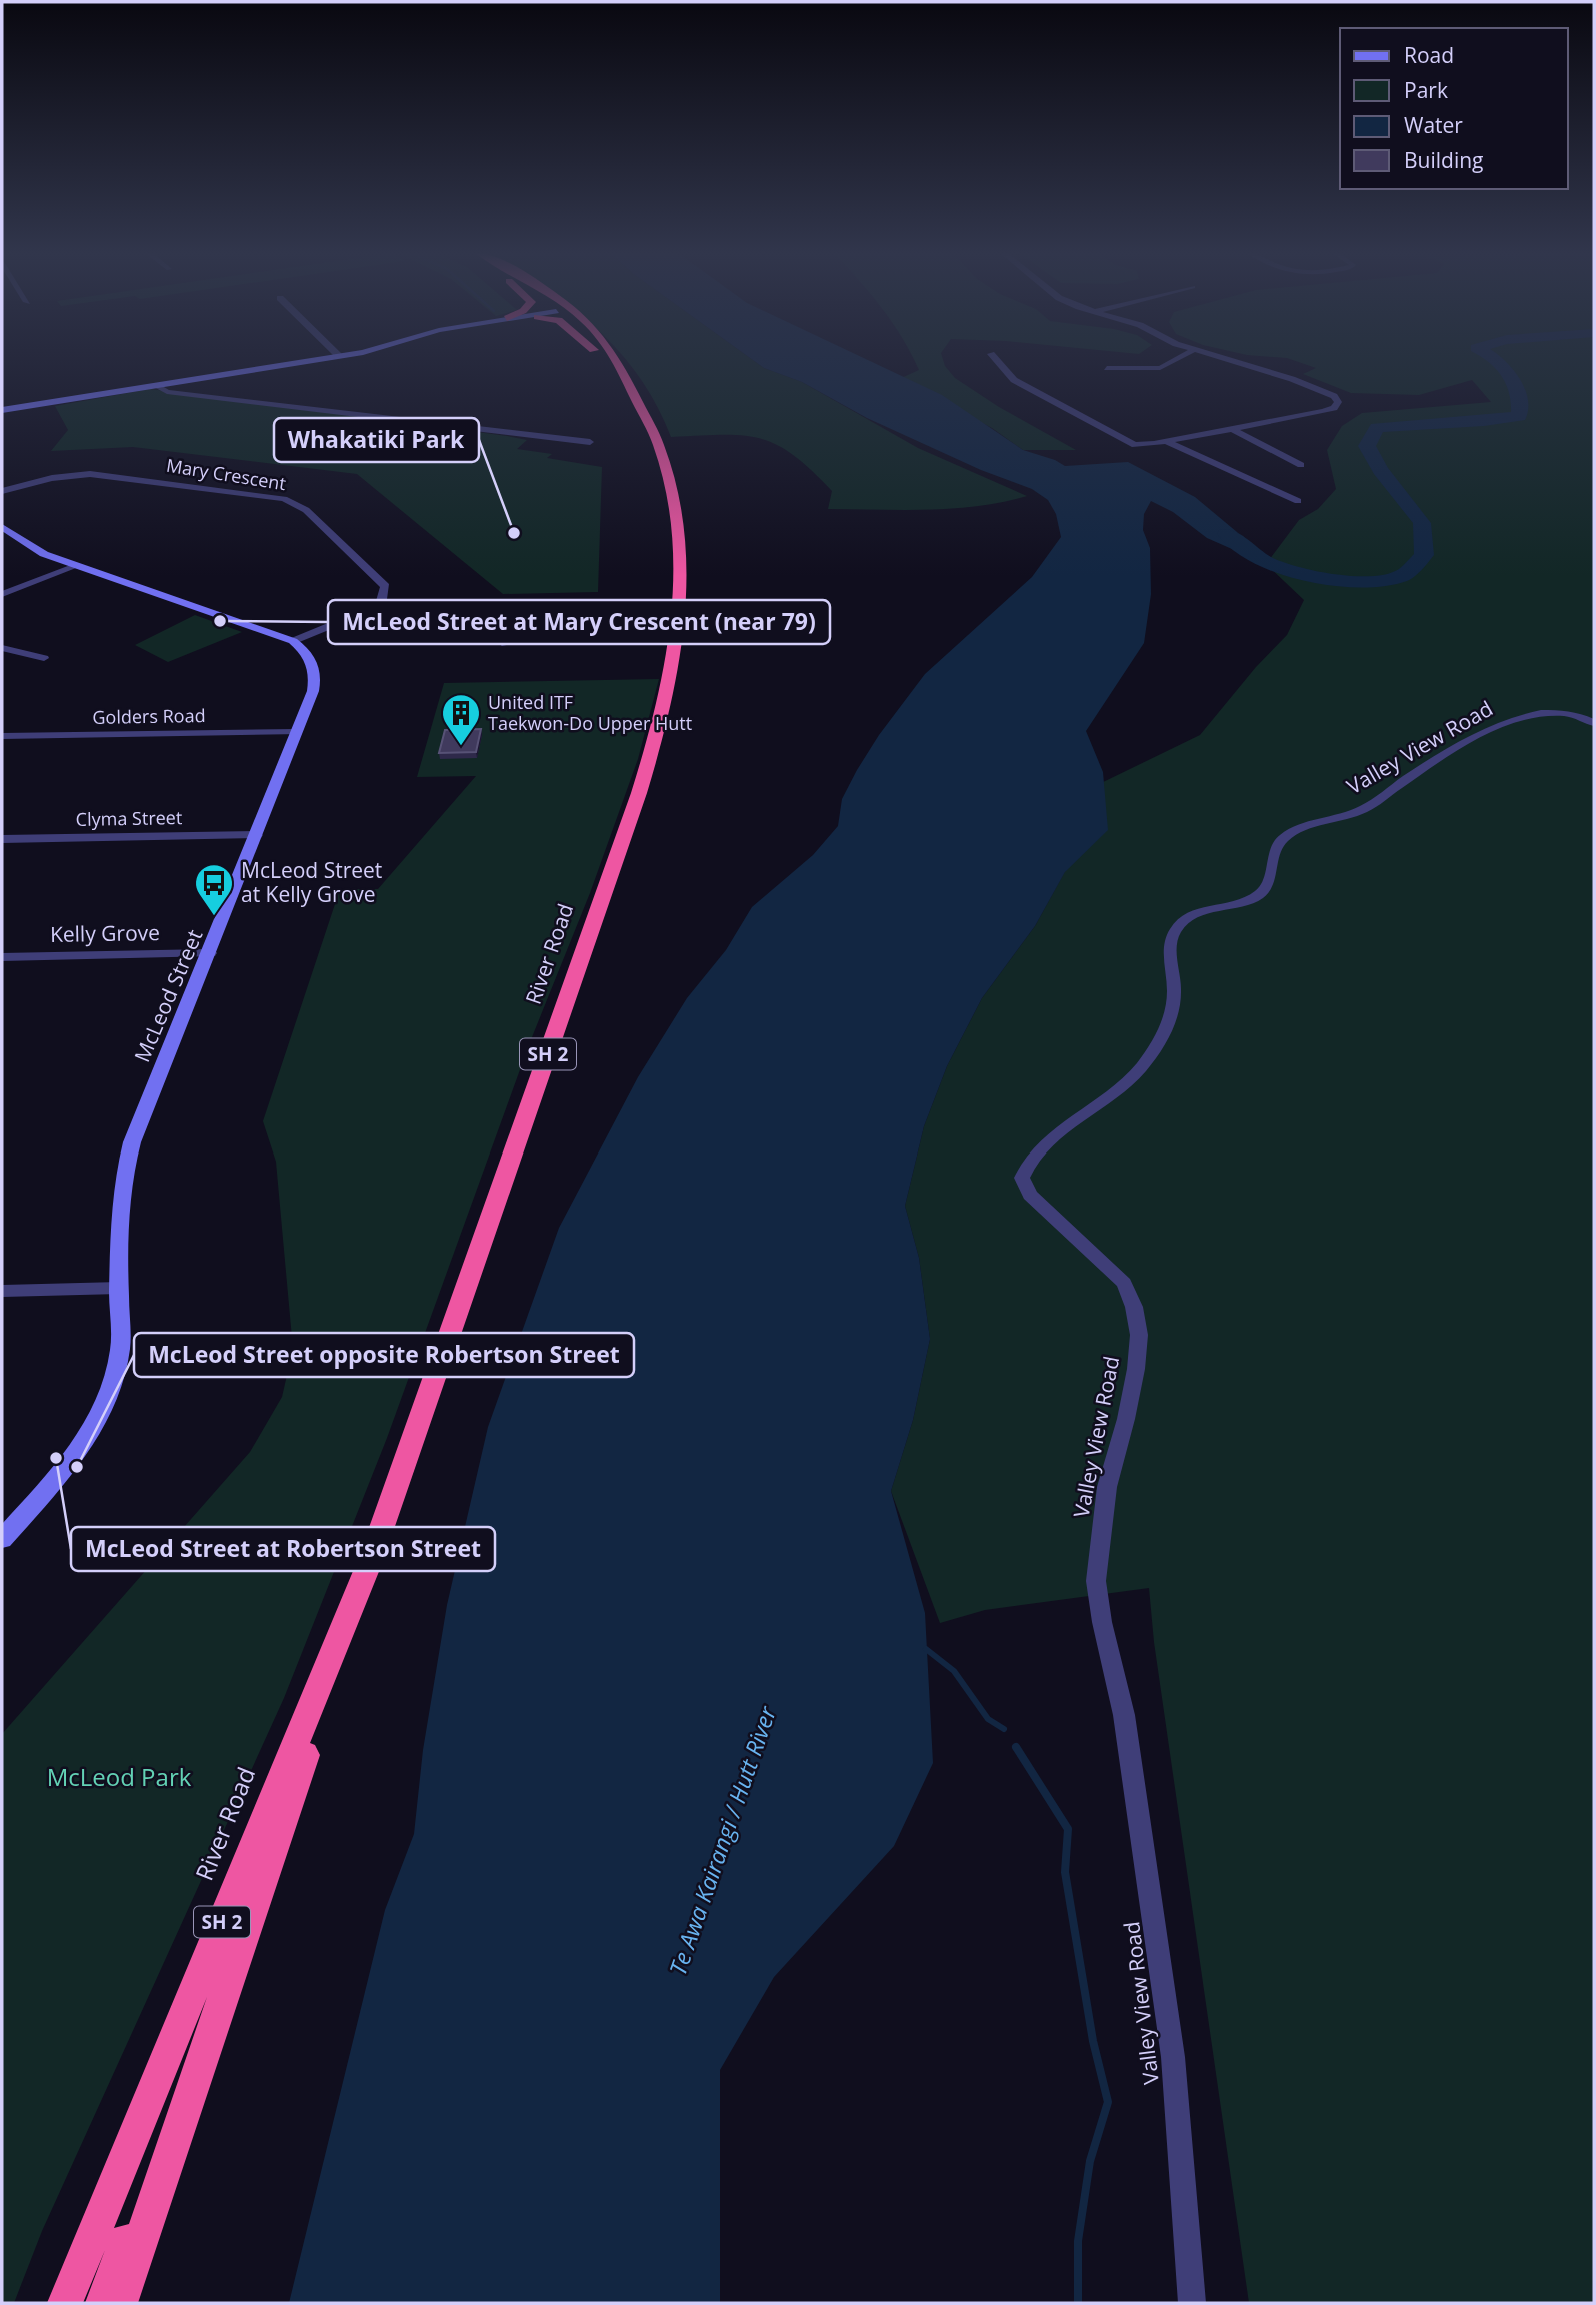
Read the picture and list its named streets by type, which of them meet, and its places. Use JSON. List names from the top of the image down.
{
  "streets": {
    "highway": ["River Road", "SH 2"],
    "street": [
      "Mary Crescent",
      "Golders Road",
      "Valley View Road",
      "Clyma Street",
      "Kelly Grove",
      "McLeod Street"
    ]
  },
  "crossings": [
    ["Golders Road", "McLeod Street"],
    ["Clyma Street", "McLeod Street"],
    ["Kelly Grove", "McLeod Street"]
  ],
  "water": ["Te Awa Kairangi / Hutt River"],
  "parks": ["McLeod Park"],
  "places": {
    "other": [
      "Whakatiki Park",
      "McLeod Street at Mary Crescent (near 79)",
      "McLeod Street at Robertson Street",
      "McLeod Street opposite Robertson Street"
    ],
    "building": ["United ITF Taekwon-Do Upper Hutt"],
    "bus stop": ["McLeod Street at Kelly Grove"]
  },
  "legend": [
    "Road",
    "Park",
    "Water",
    "Building"
  ]
}
